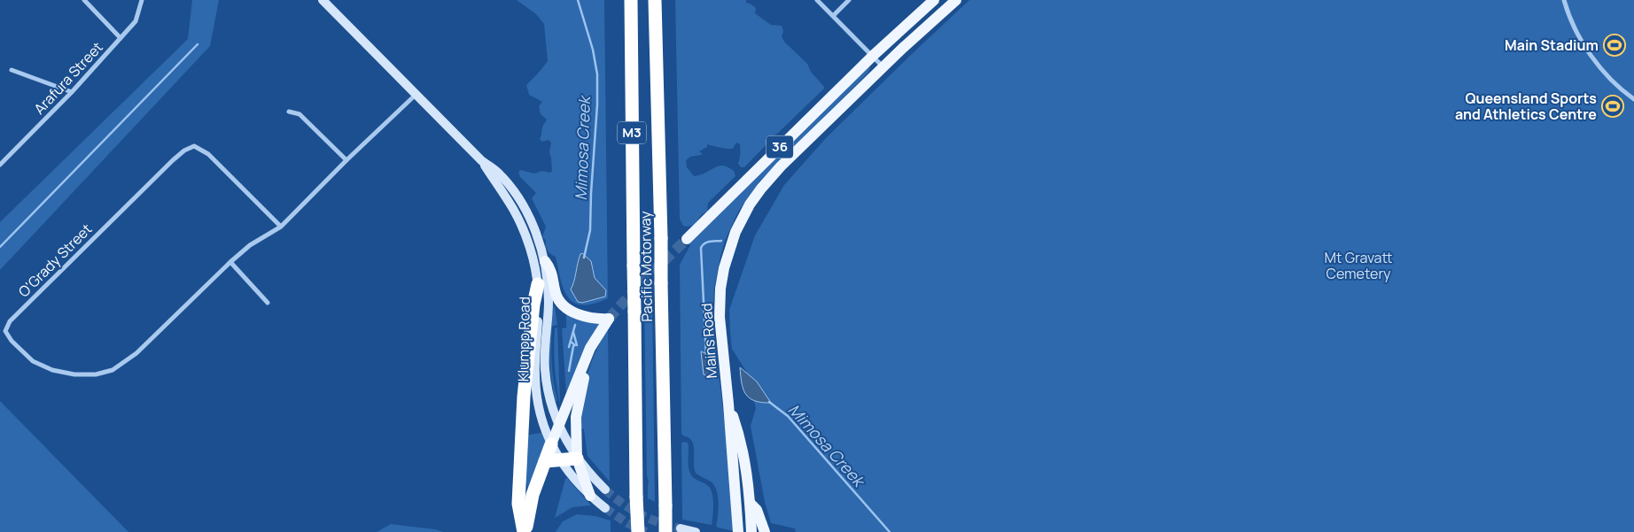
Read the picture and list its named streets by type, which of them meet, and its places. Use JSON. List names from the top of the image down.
{
  "streets": {
    "highway": ["M3", "Pacific Motorway"],
    "main road": ["36", "Klumpp Road", "Mains Road"],
    "street": ["Arafura Street", "O'Grady Street"]
  },
  "crossings": [
    ["O'Grady Street", "Klumpp Road"]
  ],
  "water": ["Mimosa Creek"],
  "parks": ["Mt Gravatt Cemetery"],
  "places": {
    "sports": ["Main Stadium", "Queensland Sports and Athletics Centre"]
  }
}
